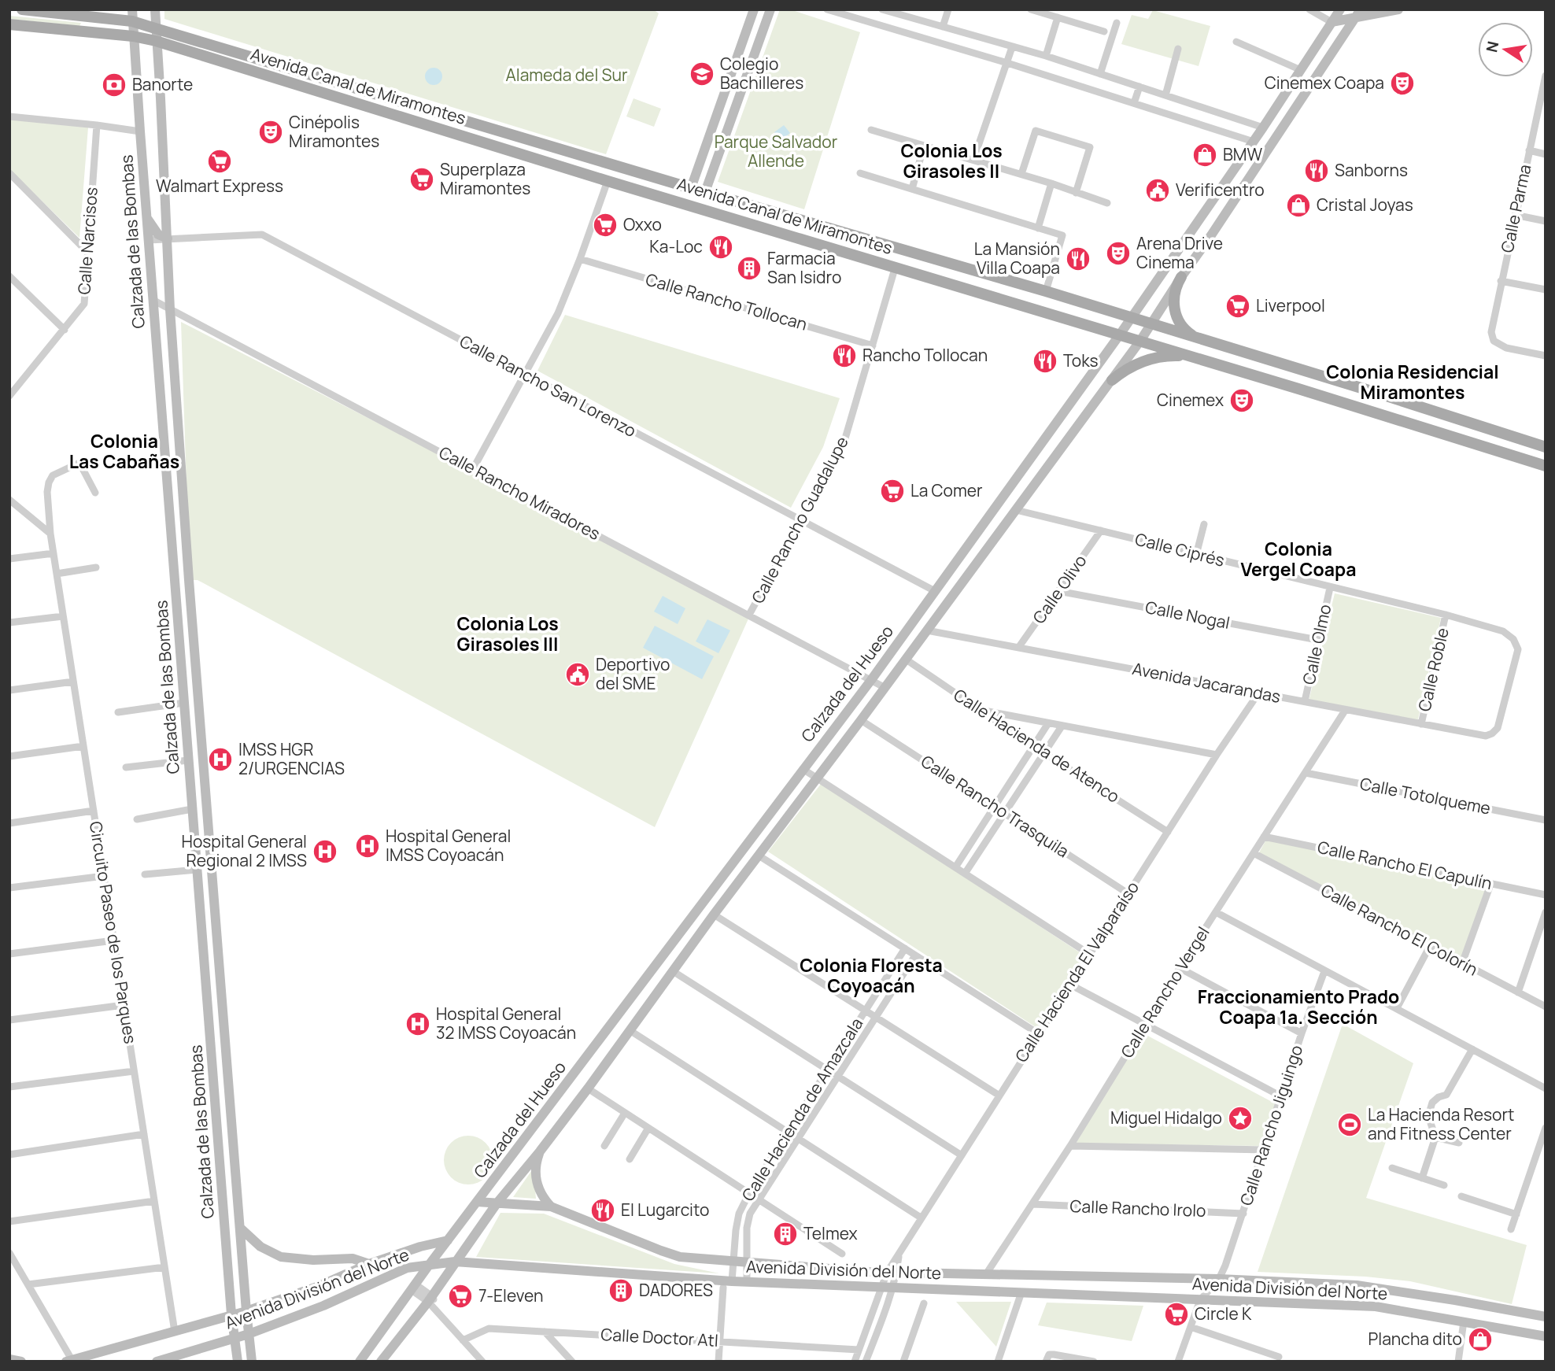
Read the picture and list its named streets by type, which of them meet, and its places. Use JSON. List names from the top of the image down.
{
  "streets": {
    "main road": [
      "Avenida Canal de Miramontes",
      "Calzada de las Bombas",
      "Calzada del Hueso",
      "Avenida División del Norte"
    ],
    "street": [
      "Calle Parma",
      "Calle Narcisos",
      "Calle Rancho Tollocan",
      "Calle Rancho San Lorenzo",
      "Calle Rancho Miradores",
      "Calle Rancho Guadalupe",
      "Calle Ciprés",
      "Calle Olivo",
      "Calle Nogal",
      "Calle Olmo",
      "Calle Roble",
      "Avenida Jacarandas",
      "Calle Hacienda de Atenco",
      "Calle Totolqueme",
      "Calle Rancho Trasquila",
      "Calle Rancho El Capulín",
      "Calle Rancho El Colorín",
      "Circuito Paseo de los Parques",
      "Calle Hacienda El Valparaíso",
      "Calle Rancho Vergel",
      "Calle Hacienda de Amazcala",
      "Calle Rancho Jiguingo",
      "Calle Rancho Irolo",
      "Calle Doctor Atl"
    ]
  },
  "crossings": [
    ["Avenida Canal de Miramontes", "Calzada de las Bombas"],
    ["Avenida Canal de Miramontes", "Calle Rancho Guadalupe"],
    ["Avenida Canal de Miramontes", "Calzada del Hueso"],
    ["Calzada de las Bombas", "Calle Rancho San Lorenzo"],
    ["Calzada de las Bombas", "Calle Rancho Miradores"],
    ["Calzada de las Bombas", "Avenida División del Norte"],
    ["Calle Rancho Tollocan", "Calle Rancho Guadalupe"],
    ["Calle Rancho San Lorenzo", "Calle Rancho Guadalupe"],
    ["Calle Rancho San Lorenzo", "Calzada del Hueso"],
    ["Calle Rancho Miradores", "Calle Rancho Guadalupe"],
    ["Calle Rancho Miradores", "Calzada del Hueso"],
    ["Calle Ciprés", "Calle Olivo"],
    ["Calle Ciprés", "Calle Olmo"],
    ["Calle Ciprés", "Calle Roble"],
    ["Calle Ciprés", "Avenida Jacarandas"],
    ["Calle Ciprés", "Calzada del Hueso"],
    ["Calle Olivo", "Calle Nogal"],
    ["Calle Olivo", "Avenida Jacarandas"],
    ["Calle Nogal", "Calle Olmo"],
    ["Calle Olmo", "Avenida Jacarandas"],
    ["Calle Roble", "Avenida Jacarandas"],
    ["Avenida Jacarandas", "Calzada del Hueso"],
    ["Avenida Jacarandas", "Calle Hacienda El Valparaíso"],
    ["Avenida Jacarandas", "Calle Rancho Vergel"],
    ["Calzada del Hueso", "Calle Hacienda de Atenco"],
    ["Calzada del Hueso", "Calle Rancho Trasquila"],
    ["Calzada del Hueso", "Avenida División del Norte"],
    ["Calle Hacienda de Atenco", "Calle Hacienda El Valparaíso"],
    ["Calle Totolqueme", "Calle Rancho Vergel"],
    ["Calle Rancho Trasquila", "Calle Hacienda El Valparaíso"],
    ["Calle Rancho El Capulín", "Calle Rancho Vergel"],
    ["Calle Rancho El Colorín", "Calle Rancho Vergel"],
    ["Circuito Paseo de los Parques", "Avenida División del Norte"],
    ["Calle Hacienda El Valparaíso", "Avenida División del Norte"],
    ["Calle Rancho Vergel", "Calle Rancho Irolo"],
    ["Calle Rancho Vergel", "Avenida División del Norte"],
    ["Calle Hacienda de Amazcala", "Avenida División del Norte"],
    ["Calle Rancho Jiguingo", "Calle Rancho Irolo"],
    ["Calle Rancho Jiguingo", "Avenida División del Norte"]
  ],
  "districts": [
    "Colonia Los Girasoles II",
    "Colonia Residencial Miramontes",
    "Colonia Las Cabañas",
    "Colonia Vergel Coapa",
    "Colonia Los Girasoles III",
    "Colonia Floresta Coyoacán",
    "Fraccionamiento Prado Coapa 1a. Sección"
  ],
  "parks": ["Alameda del Sur", "Parque Salvador Allende"],
  "places": {
    "school or university": ["Colegio Bachilleres"],
    "theatre": [
      "Cinemex Coapa",
      "Cinépolis Miramontes",
      "Arena Drive Cinema",
      "Cinemex"
    ],
    "bank": ["Banorte"],
    "shop": ["BMW", "Cristal Joyas", "Plancha dito"],
    "supermarket": [
      "Walmart Express",
      "Superplaza Miramontes",
      "Oxxo",
      "Liverpool",
      "La Comer",
      "7-Eleven",
      "Circle K"
    ],
    "restaurant": [
      "Sanborns",
      "Ka-Loc",
      "La Mansión Villa Coapa",
      "Rancho Tollocan",
      "Toks",
      "El Lugarcito"
    ],
    "public building": ["Verificentro", "Deportivo del SME"],
    "building": ["Farmacia San Isidro", "Telmex", "DADORES"],
    "hospital": [
      "IMSS HGR 2/URGENCIAS",
      "Hospital General IMSS Coyoacán",
      "Hospital General Regional 2 IMSS",
      "Hospital General 32 IMSS Coyoacán"
    ],
    "place": ["Miguel Hidalgo"],
    "sports": ["La Hacienda Resort and Fitness Center"]
  },
  "north": "left"
}
